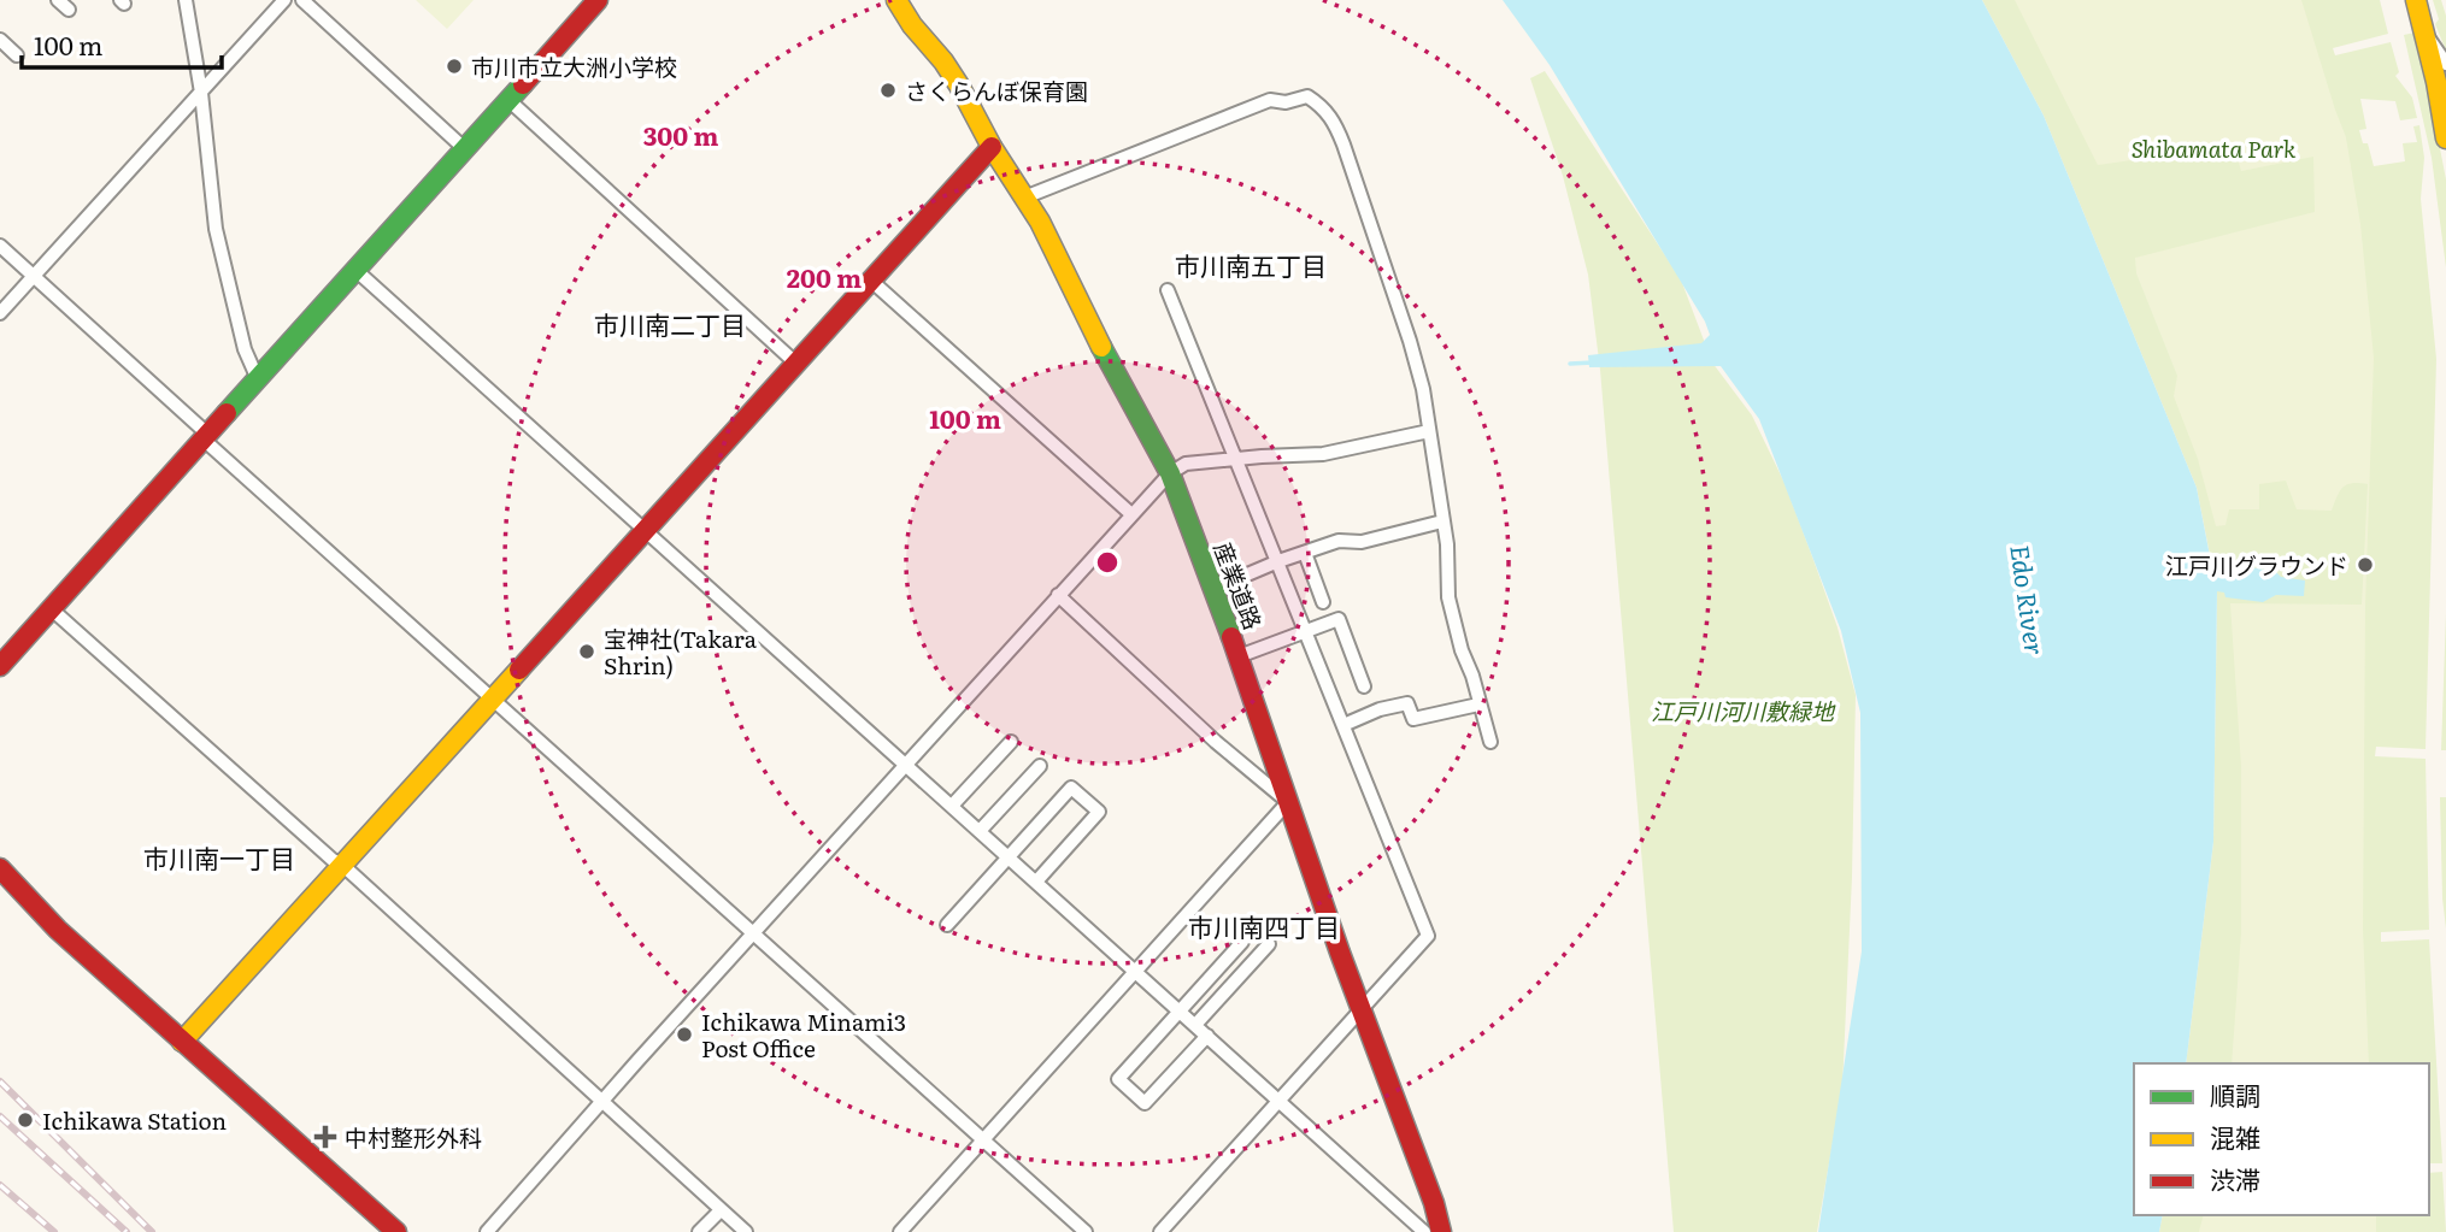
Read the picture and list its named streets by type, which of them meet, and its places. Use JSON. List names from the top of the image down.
{
  "streets": {
    "street": ["産業道路"]
  },
  "districts": [
    "市川南五丁目",
    "市川南二丁目",
    "市川南一丁目",
    "市川南四丁目"
  ],
  "water": ["Edo River"],
  "parks": ["Shibamata Park", "江戸川河川敷緑地"],
  "places": {
    "other": [
      "市川市立大洲小学校",
      "さくらんぼ保育園",
      "江戸川グラウンド",
      "宝神社(Takara Shrin)",
      "Ichikawa Minami3 Post Office",
      "Ichikawa Station"
    ],
    "health": ["中村整形外科"]
  },
  "legend": ["順調", "混雑", "渋滞"],
  "scale_bar": "100 m",
  "rings": ["300 m", "200 m", "100 m"]
}
